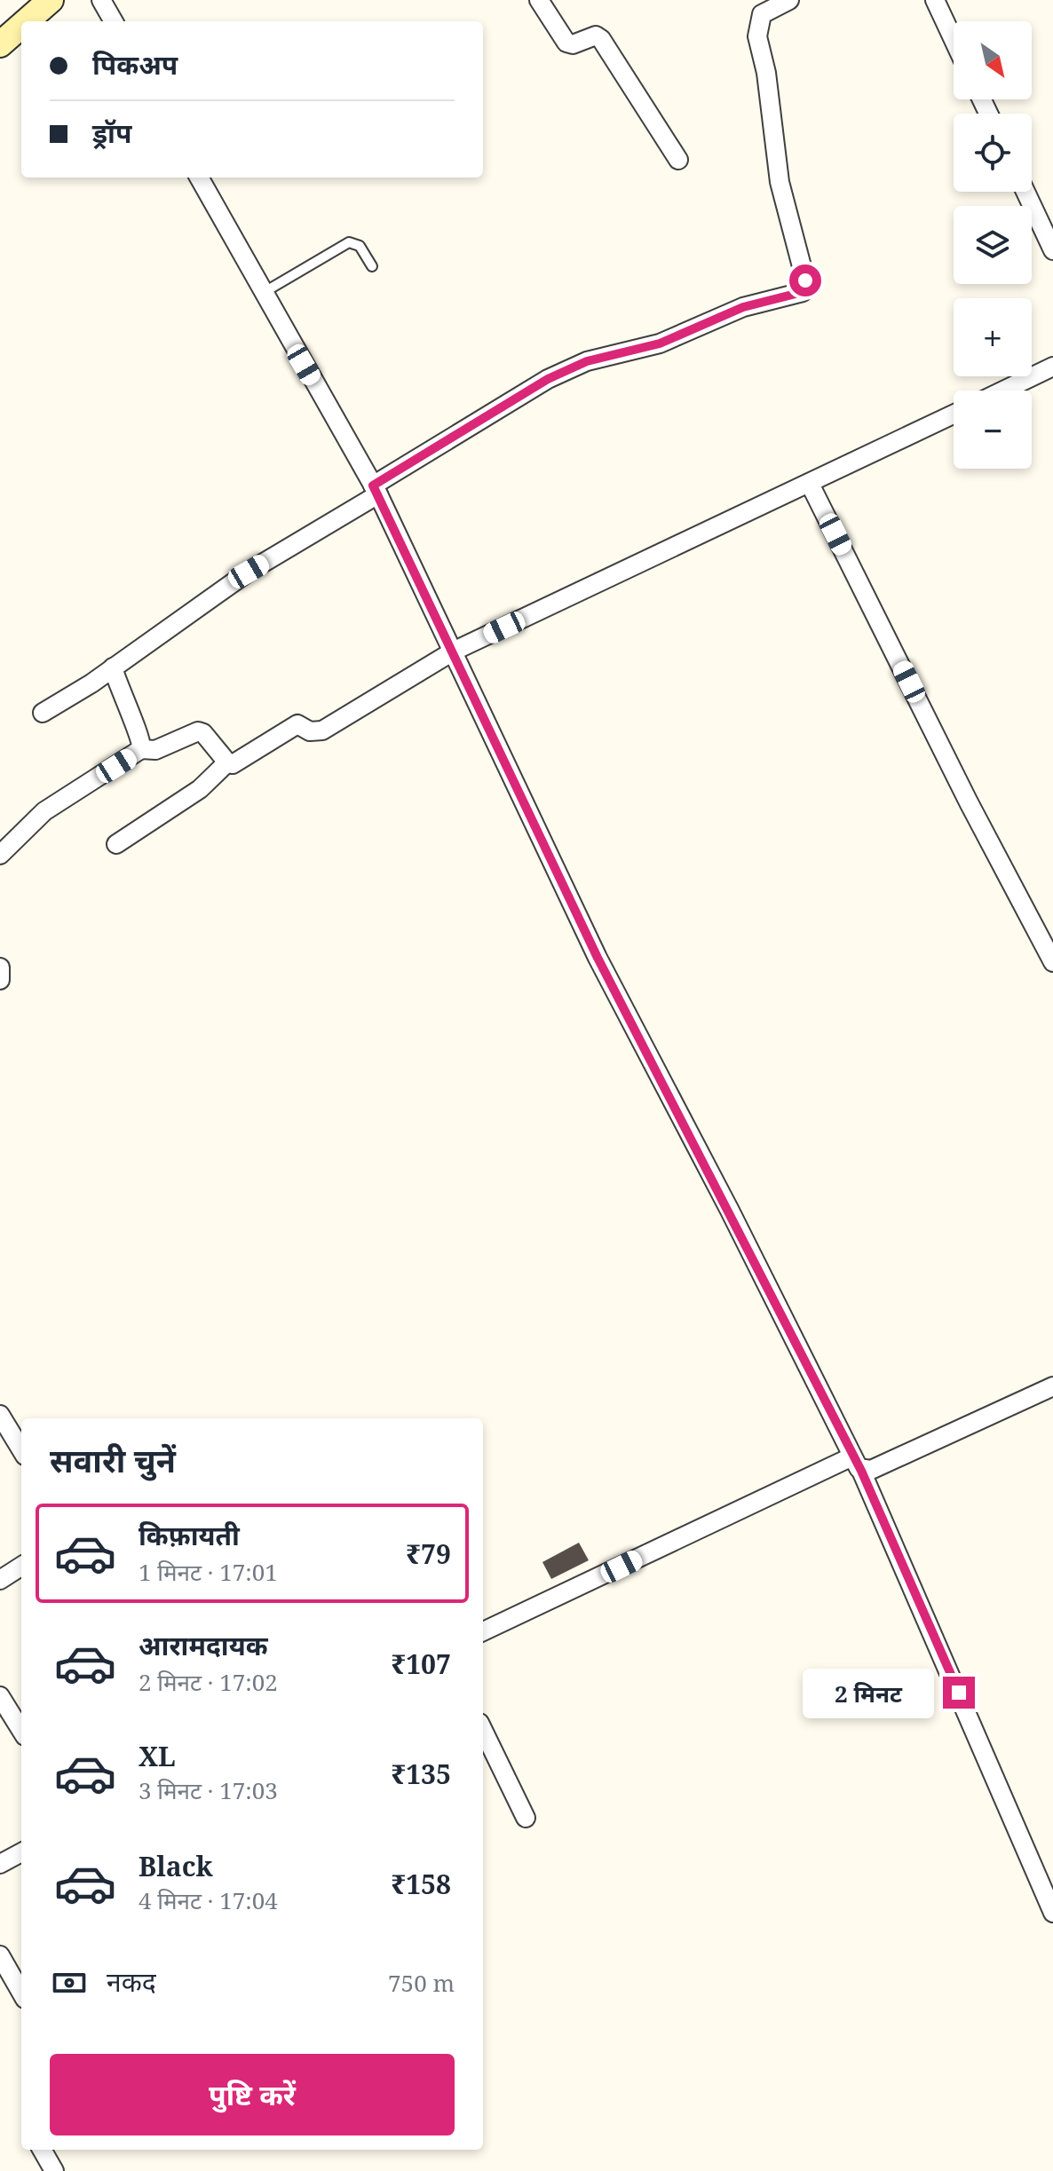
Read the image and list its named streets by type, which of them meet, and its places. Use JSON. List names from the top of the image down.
{
  "north": "bottom right",
  "page": {
    "map_buttons": ["+", "−"],
    "banner": ["पिकअप", "ड्रॉप"],
    "heading": "सवारी चुनें",
    "list": [
      {
        "name": "किफ़ायती",
        "note": "1 मिनट · 17:01",
        "value": "₹79"
      },
      {
        "name": "आरामदायक",
        "note": "2 मिनट · 17:02",
        "value": "₹107"
      },
      {
        "name": "XL",
        "note": "3 मिनट · 17:03",
        "value": "₹135"
      },
      {
        "name": "Black",
        "note": "4 मिनट · 17:04",
        "value": "₹158"
      }
    ],
    "bubble": "2 मिनट",
    "pay": ["नकद", "750 m"],
    "buttons": "पुष्टि करें"
  }
}
